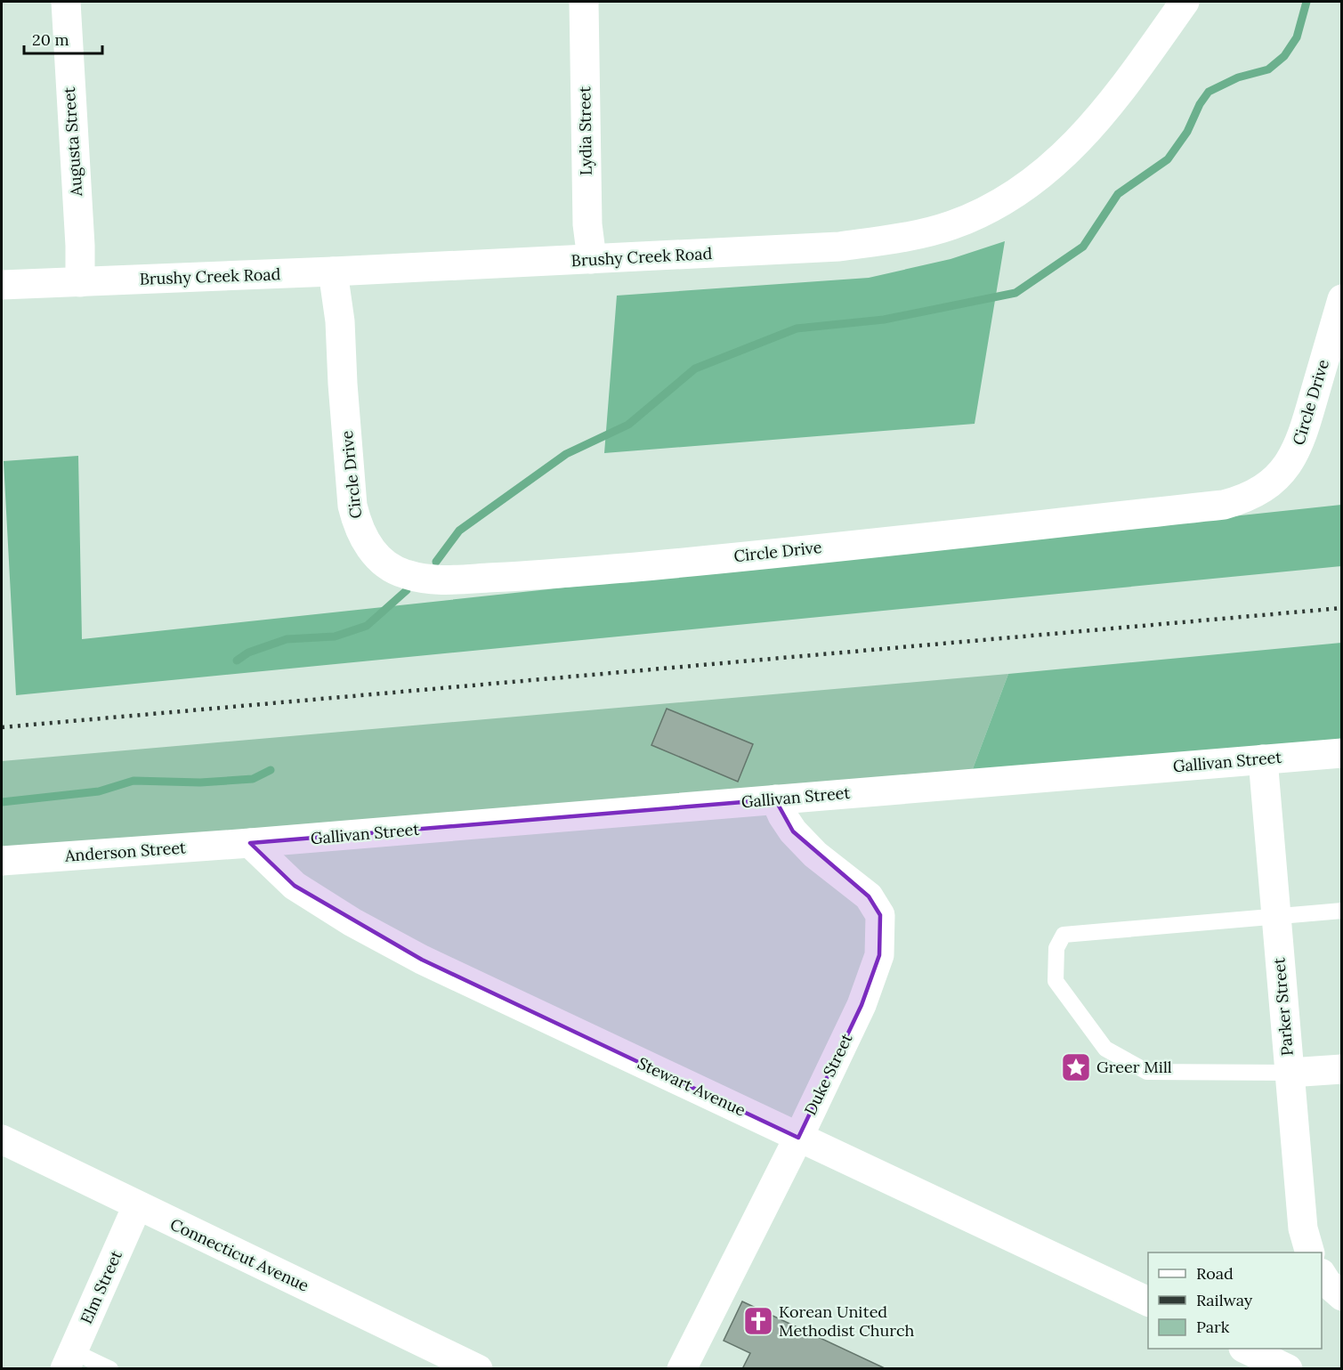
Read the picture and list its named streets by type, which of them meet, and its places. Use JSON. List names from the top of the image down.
{
  "streets": {
    "street": [
      "Lydia Street",
      "Augusta Street",
      "Brushy Creek Road",
      "Circle Drive",
      "Gallivan Street",
      "Anderson Street",
      "Parker Street",
      "Duke Street",
      "Stewart Avenue",
      "Connecticut Avenue",
      "Elm Street"
    ]
  },
  "crossings": [
    ["Lydia Street", "Brushy Creek Road"],
    ["Augusta Street", "Brushy Creek Road"],
    ["Brushy Creek Road", "Circle Drive"],
    ["Gallivan Street", "Anderson Street"],
    ["Gallivan Street", "Parker Street"],
    ["Gallivan Street", "Duke Street"],
    ["Gallivan Street", "Stewart Avenue"],
    ["Anderson Street", "Stewart Avenue"],
    ["Duke Street", "Stewart Avenue"],
    ["Connecticut Avenue", "Elm Street"]
  ],
  "places": {
    "place": ["Greer Mill"],
    "church": ["Korean United Methodist Church"]
  },
  "legend": ["Road", "Railway", "Park"],
  "scale_bar": "20 m"
}
